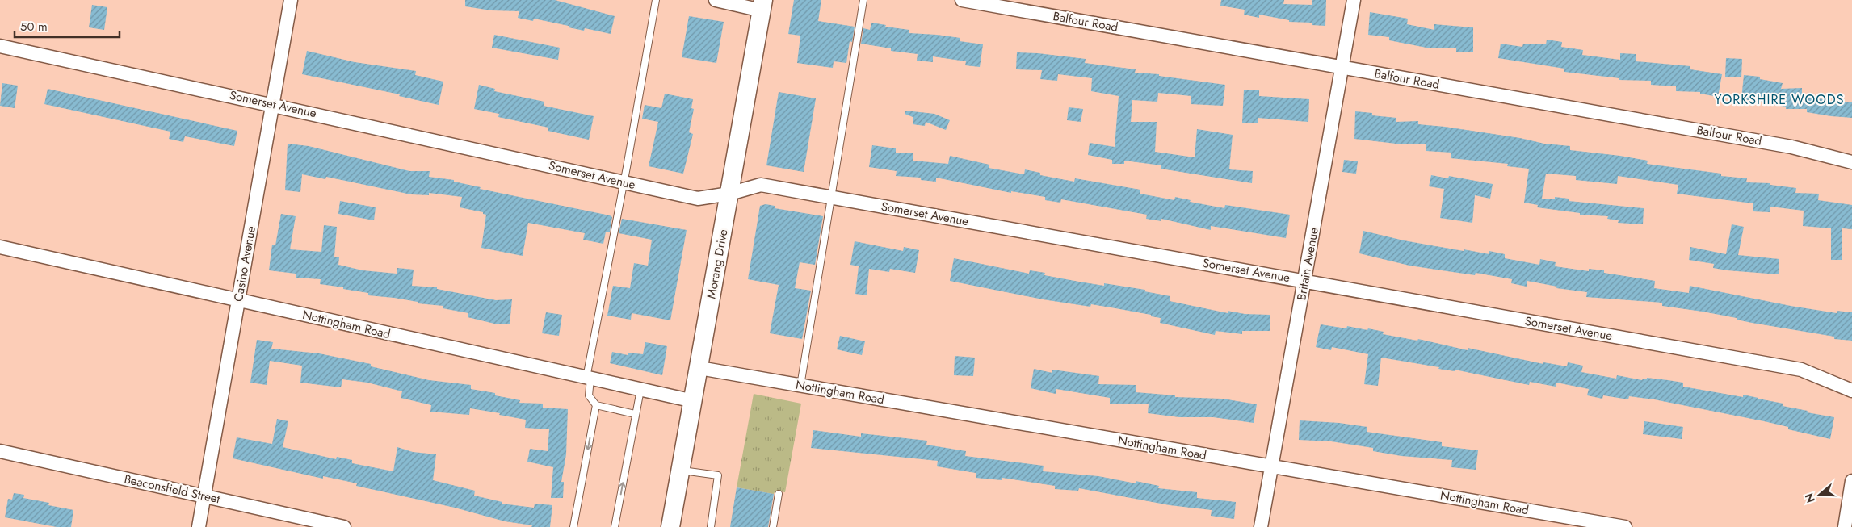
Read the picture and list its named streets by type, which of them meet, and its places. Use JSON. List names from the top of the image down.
{
  "streets": {
    "street": [
      "Balfour Road",
      "Somerset Avenue",
      "Casino Avenue",
      "Morang Drive",
      "Britain Avenue",
      "Nottingham Road",
      "Beaconsfield Street"
    ]
  },
  "crossings": [
    ["Balfour Road", "Britain Avenue"],
    ["Somerset Avenue", "Casino Avenue"],
    ["Somerset Avenue", "Morang Drive"],
    ["Somerset Avenue", "Britain Avenue"],
    ["Casino Avenue", "Nottingham Road"],
    ["Casino Avenue", "Beaconsfield Street"],
    ["Morang Drive", "Nottingham Road"],
    ["Britain Avenue", "Nottingham Road"]
  ],
  "districts": ["YORKSHIRE WOODS"],
  "scale_bar": "50 m",
  "north": "left"
}
